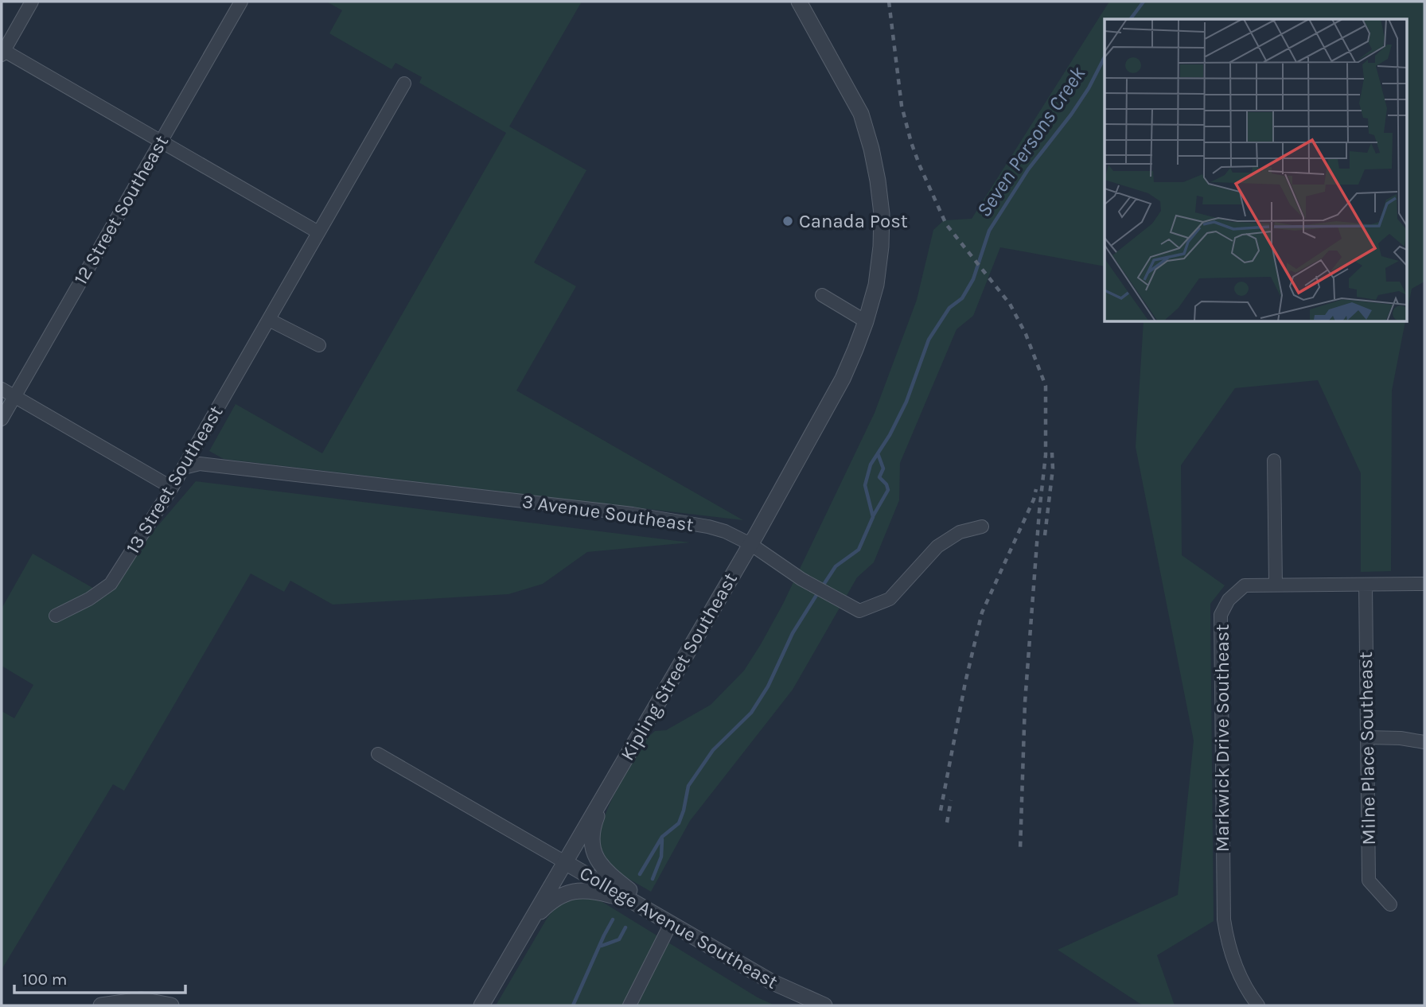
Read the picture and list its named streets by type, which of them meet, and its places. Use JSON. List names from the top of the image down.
{
  "streets": {
    "street": [
      "12 Street Southeast",
      "13 Street Southeast",
      "3 Avenue Southeast",
      "Kipling Street Southeast",
      "Markwick Drive Southeast",
      "Milne Place Southeast",
      "College Avenue Southeast"
    ]
  },
  "crossings": [
    ["13 Street Southeast", "3 Avenue Southeast"],
    ["3 Avenue Southeast", "Kipling Street Southeast"],
    ["Kipling Street Southeast", "College Avenue Southeast"],
    ["Markwick Drive Southeast", "Milne Place Southeast"]
  ],
  "water": ["Seven Persons Creek"],
  "places": ["Canada Post"],
  "scale_bar": "100 m"
}
